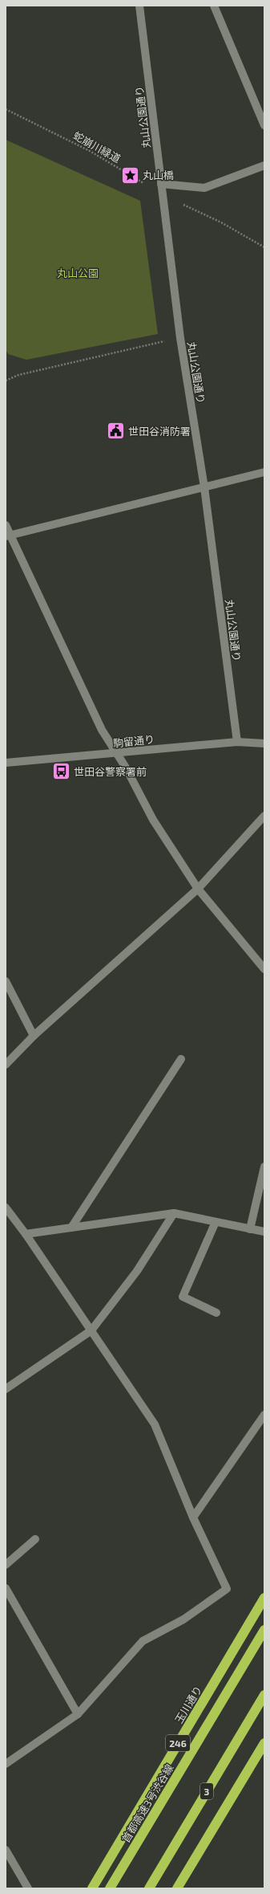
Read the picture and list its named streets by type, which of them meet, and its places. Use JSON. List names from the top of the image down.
{
  "streets": {
    "highway": [
      "玉川通り",
      "246",
      "3",
      "首都高速3号渋谷線"
    ],
    "street": ["丸山公園通り", "駒留通り"],
    "path": ["蛇崩川緑道"]
  },
  "crossings": [
    ["丸山公園通り", "蛇崩川緑道"],
    ["丸山公園通り", "駒留通り"]
  ],
  "parks": ["丸山公園"],
  "places": {
    "place": ["丸山橋"],
    "public building": ["世田谷消防署"],
    "bus stop": ["世田谷警察署前"]
  }
}
